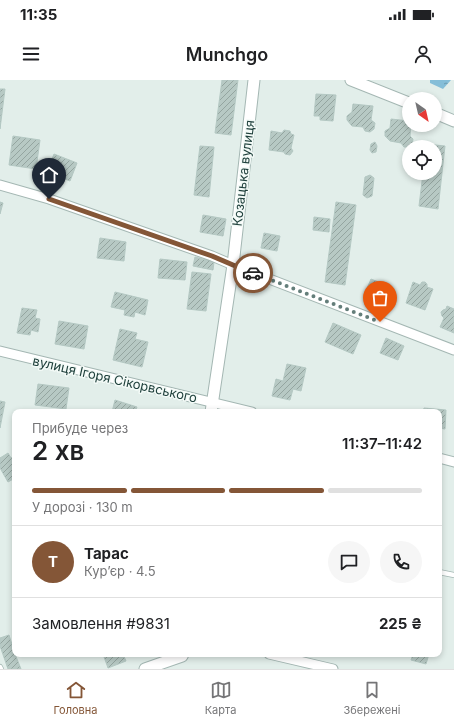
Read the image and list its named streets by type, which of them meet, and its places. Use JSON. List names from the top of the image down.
{
  "streets": {
    "street": ["Козацька вулиця", "вулиця Ігоря Сікорвського"]
  },
  "crossings": [
    ["Козацька вулиця", "вулиця Ігоря Сікорвського"]
  ],
  "north": "bottom right",
  "page": {
    "status": "11:35",
    "header": "Munchgo",
    "heading": ["2 хв", "Прибуде через", "11:37–11:42"],
    "panel": [
      "Тарас",
      "Кур’єр · 4.5",
      "Замовлення #9831",
      "225 ₴"
    ],
    "bar": "У дорозі · 130 m",
    "round": "Т",
    "tabs": ["Головна", "Карта", "Збережені"]
  }
}
